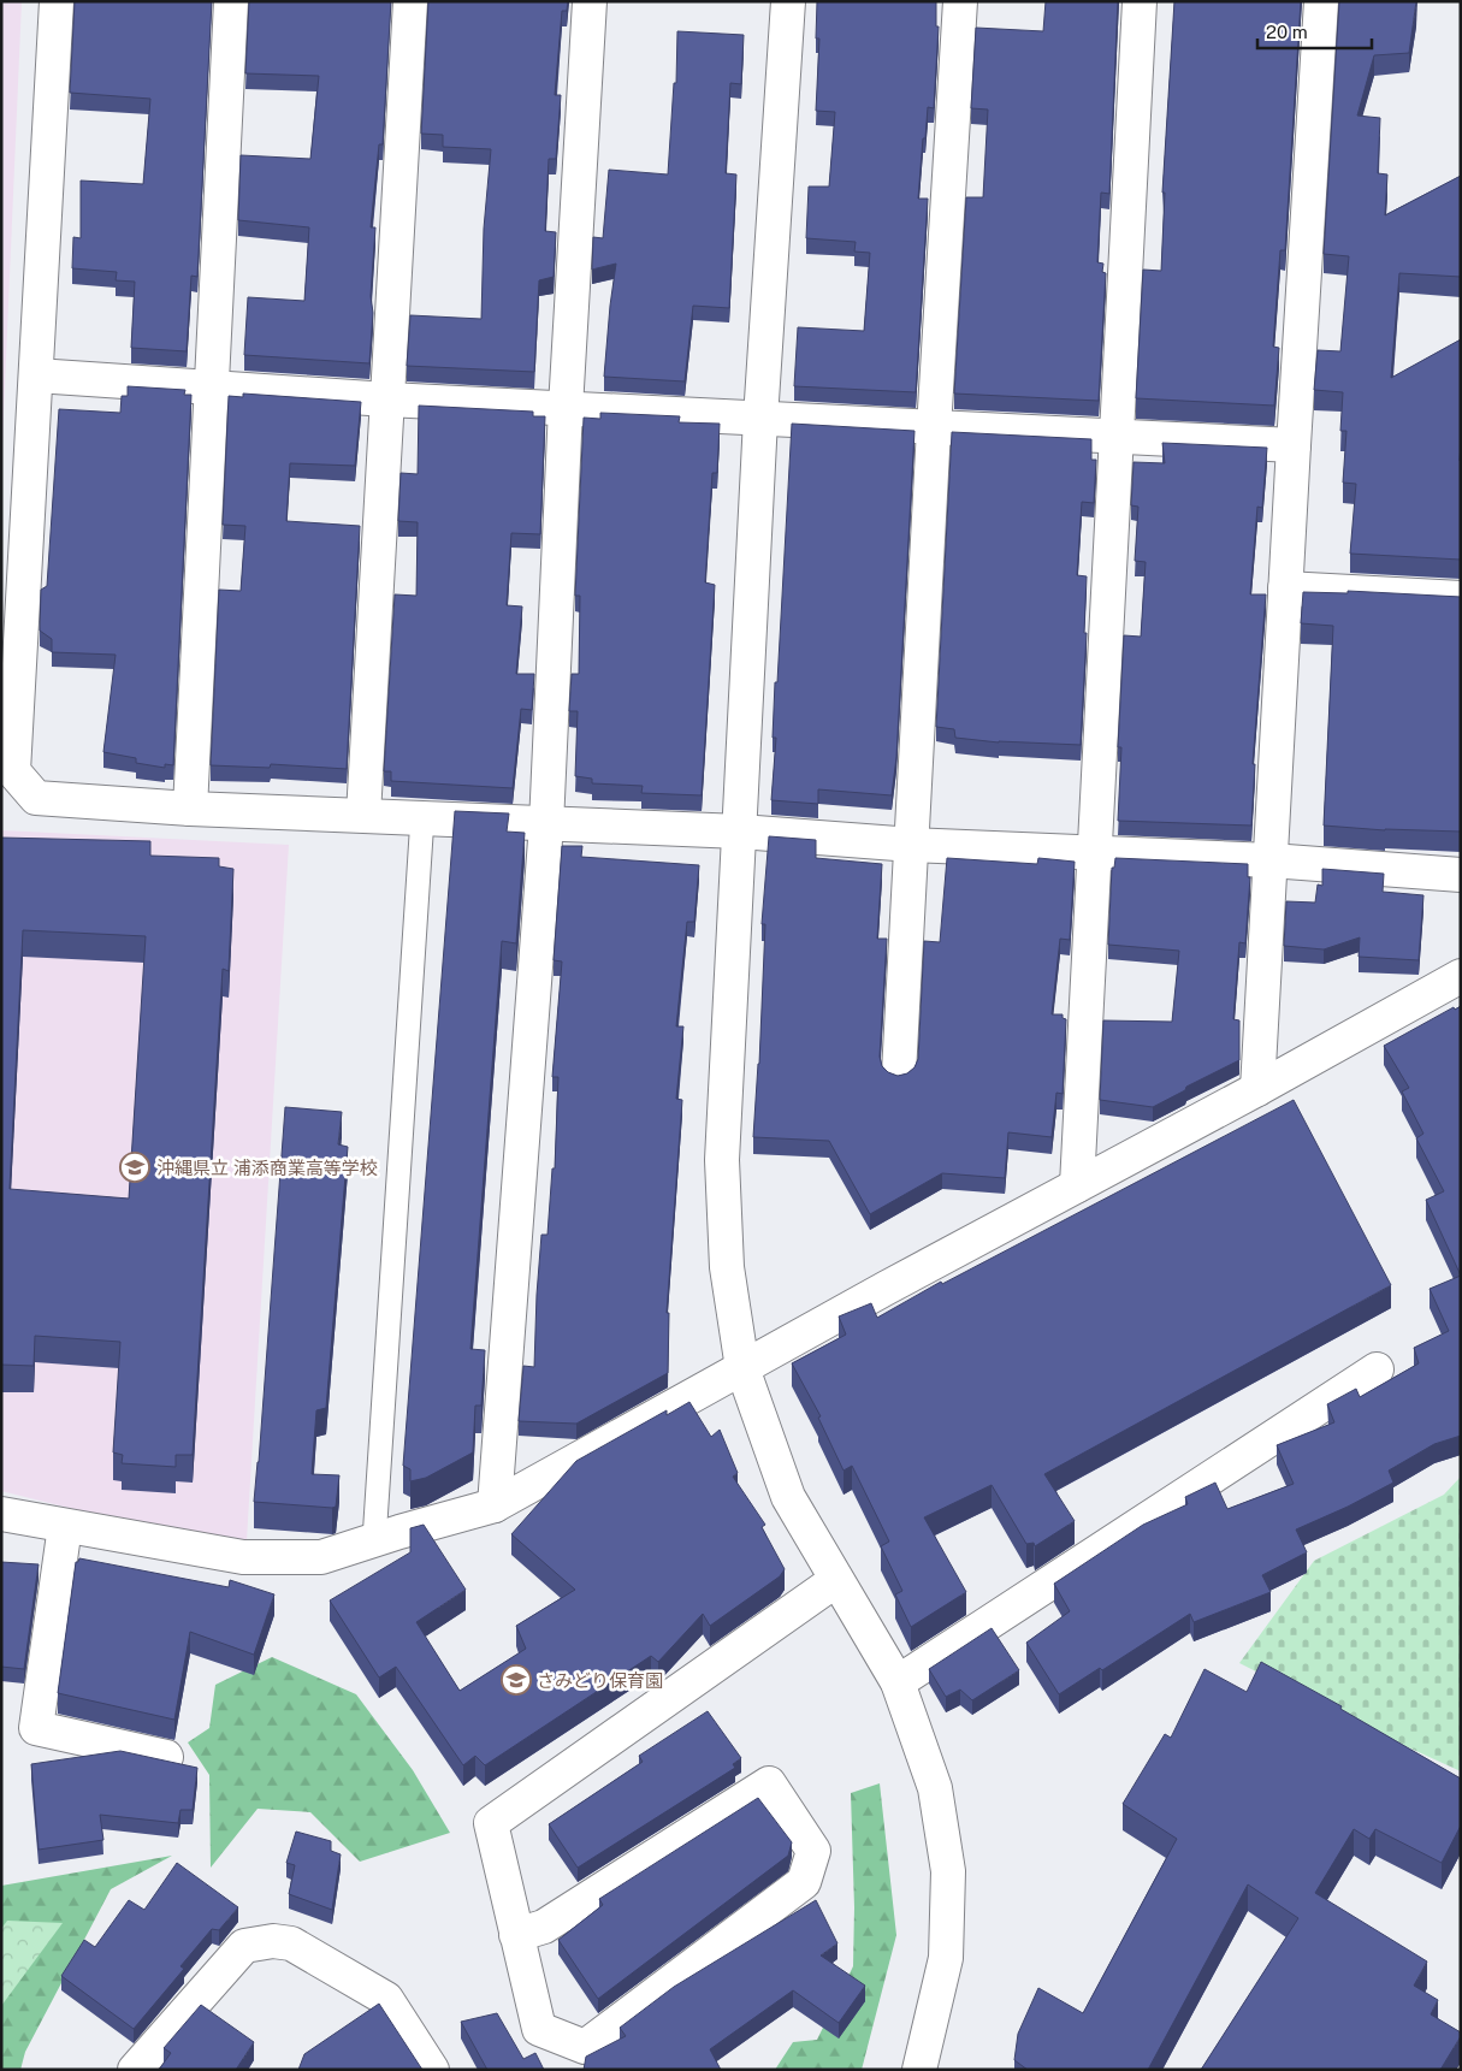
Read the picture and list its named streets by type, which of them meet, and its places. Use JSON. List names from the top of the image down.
{
  "places": {
    "school or university": ["沖縄県立 浦添商業高等学校", "さみどり保育園"]
  },
  "scale_bar": "20 m"
}
